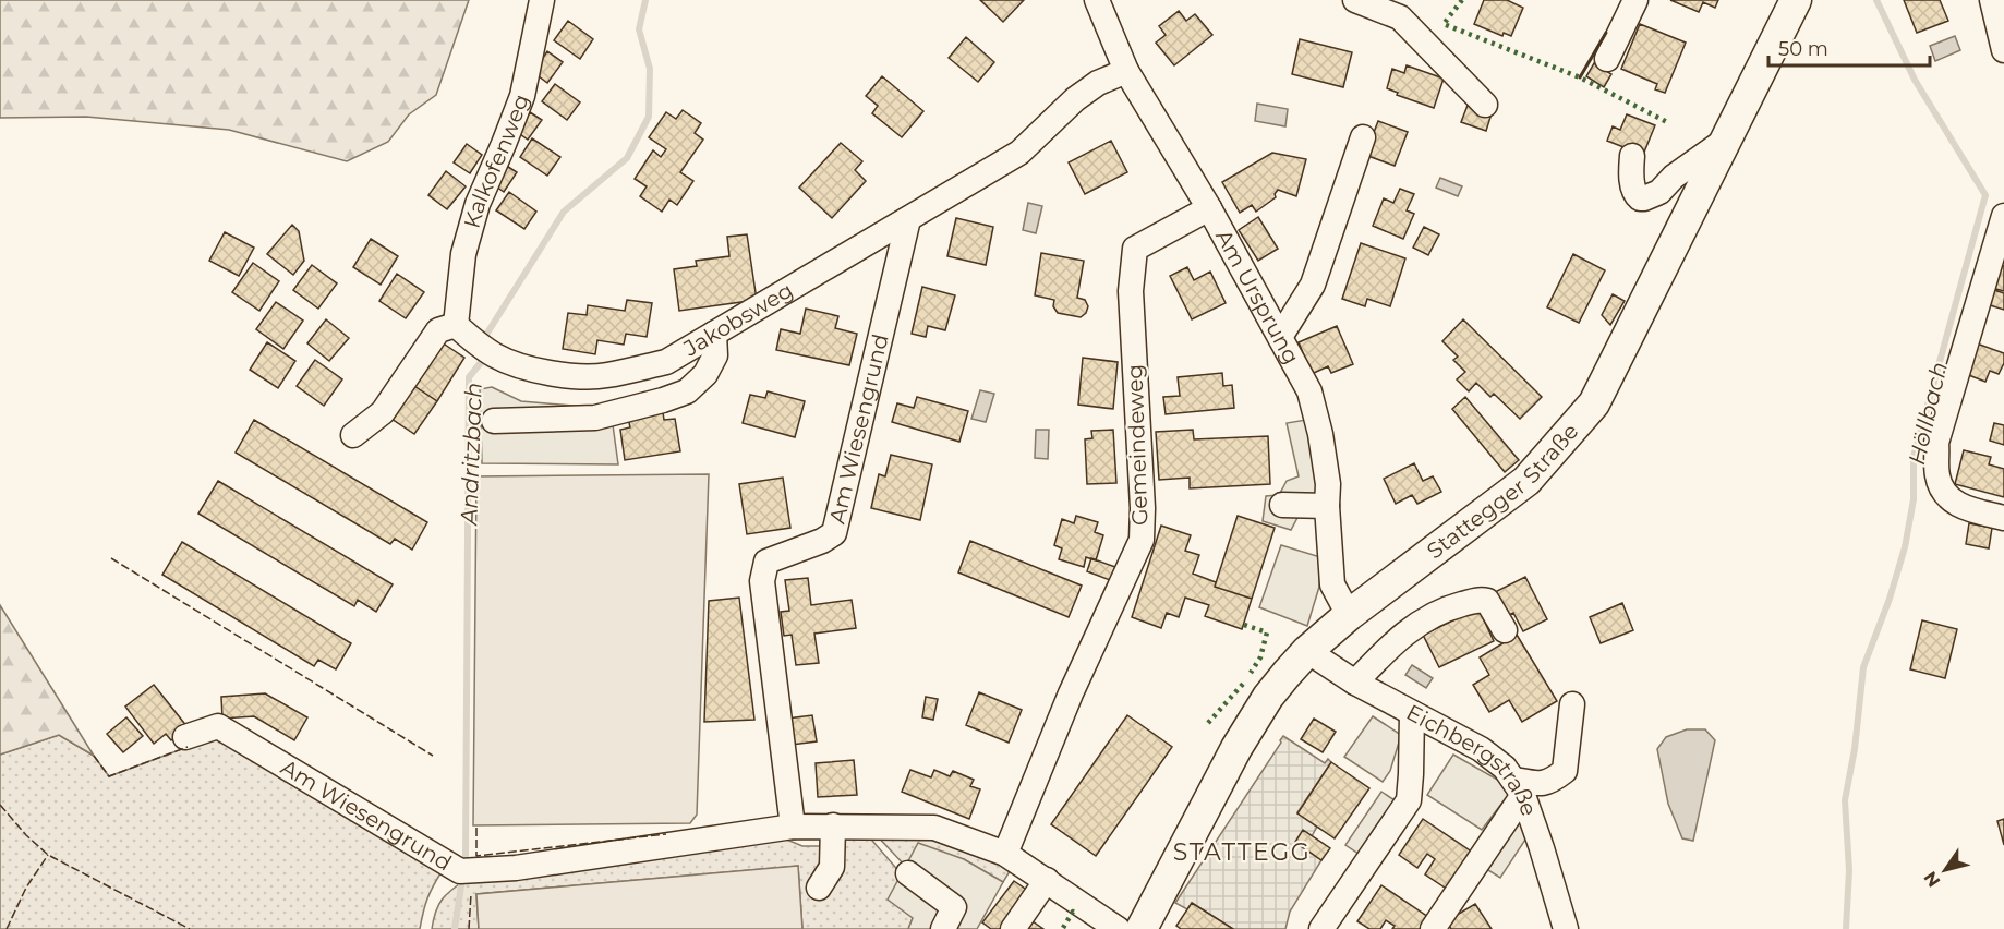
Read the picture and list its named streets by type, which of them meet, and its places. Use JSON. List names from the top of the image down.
{
  "streets": {
    "main road": ["Stattegger Straße"],
    "street": [
      "Kalkofenweg",
      "Am Ursprung",
      "Jakobsweg",
      "Am Wiesengrund",
      "Gemeindeweg",
      "Eichbergstraße"
    ]
  },
  "crossings": [
    ["Kalkofenweg", "Jakobsweg"],
    ["Am Ursprung", "Jakobsweg"],
    ["Am Ursprung", "Gemeindeweg"],
    ["Am Ursprung", "Stattegger Straße"],
    ["Jakobsweg", "Am Wiesengrund"],
    ["Am Wiesengrund", "Gemeindeweg"],
    ["Stattegger Straße", "Eichbergstraße"]
  ],
  "districts": ["STATTEGG"],
  "water": ["Höllbach", "Andritzbach"],
  "scale_bar": "50 m",
  "north": "bottom left"
}
